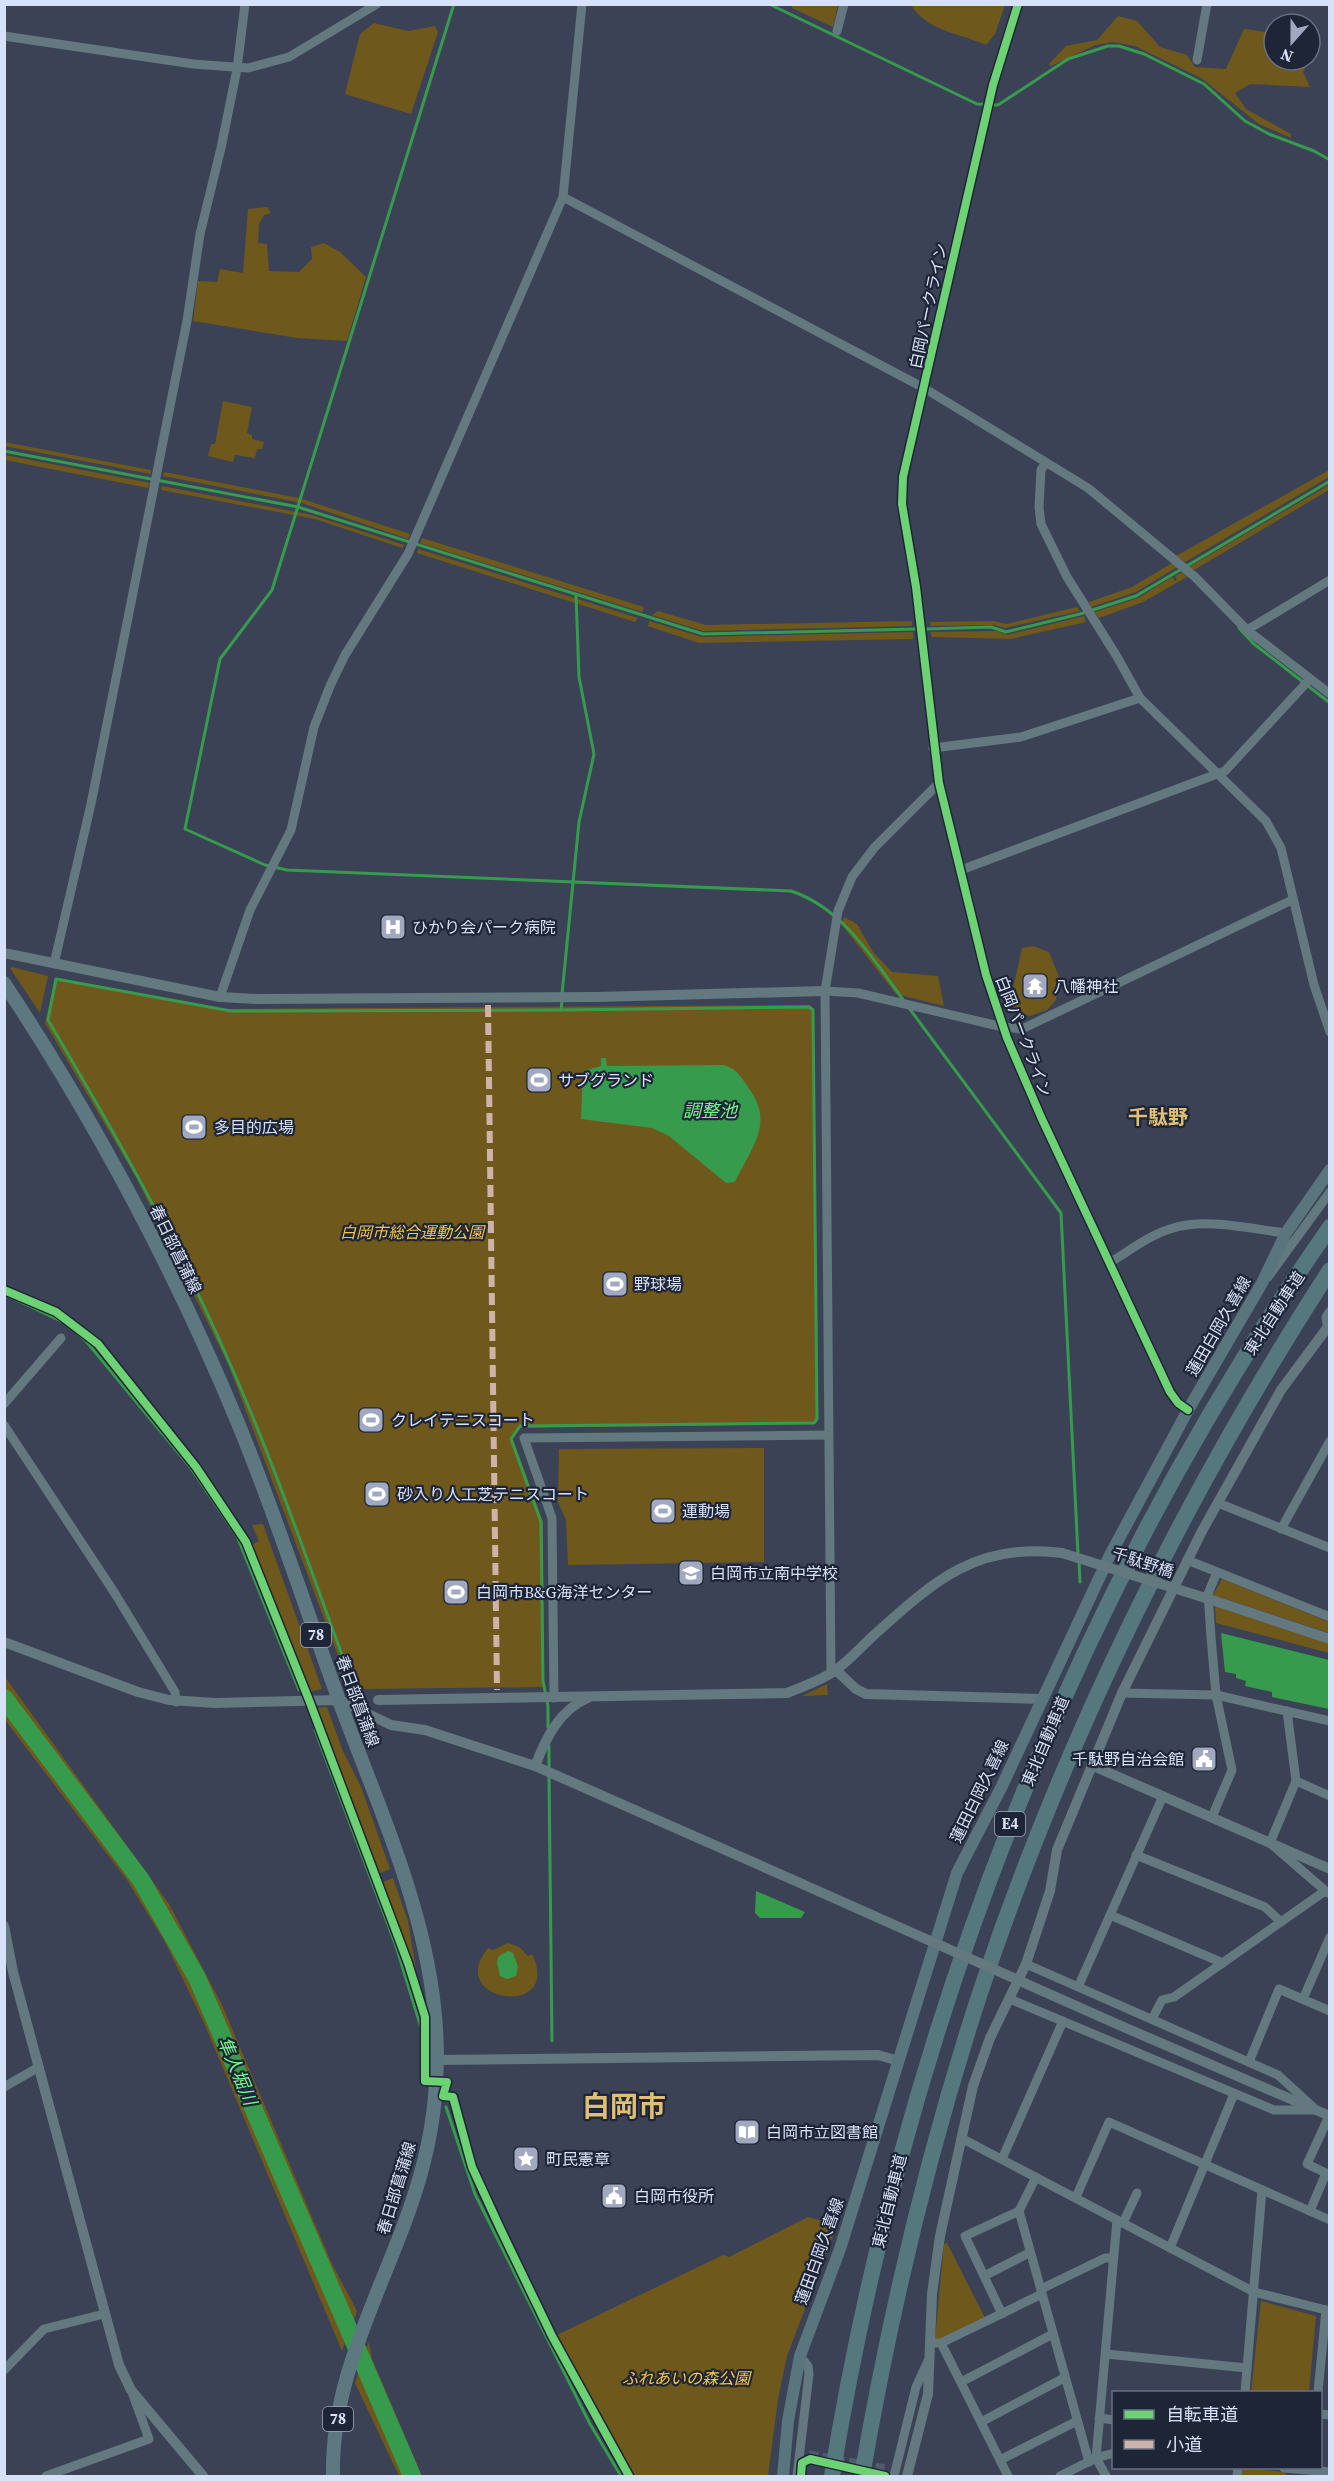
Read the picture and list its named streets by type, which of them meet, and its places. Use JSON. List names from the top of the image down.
{
  "streets": {
    "highway": ["東北自動車道", "E4"],
    "main road": ["春日部菖蒲線", "蓮田白岡久喜線", "78"],
    "street": ["白岡パークライン", "千駄野橋"]
  },
  "crossings": [
    ["白岡パークライン", "蓮田白岡久喜線"]
  ],
  "districts": ["千駄野", "白岡市"],
  "water": ["調整池", "隼人堀川"],
  "parks": ["白岡市総合運動公園", "ふれあいの森公園"],
  "places": {
    "hospital": ["ひかり会パーク病院"],
    "temple": ["八幡神社"],
    "sports": [
      "サブグランド",
      "多目的広場",
      "野球場",
      "クレイテニスコート",
      "砂入り人工芝テニスコート",
      "運動場",
      "白岡市B&G海洋センター"
    ],
    "school or university": ["白岡市立南中学校"],
    "public building": ["千駄野自治会館", "白岡市役所"],
    "library": ["白岡市立図書館"],
    "place": ["町民憲章"]
  },
  "legend": ["自転車道", "小道"],
  "north": "bottom"
}
